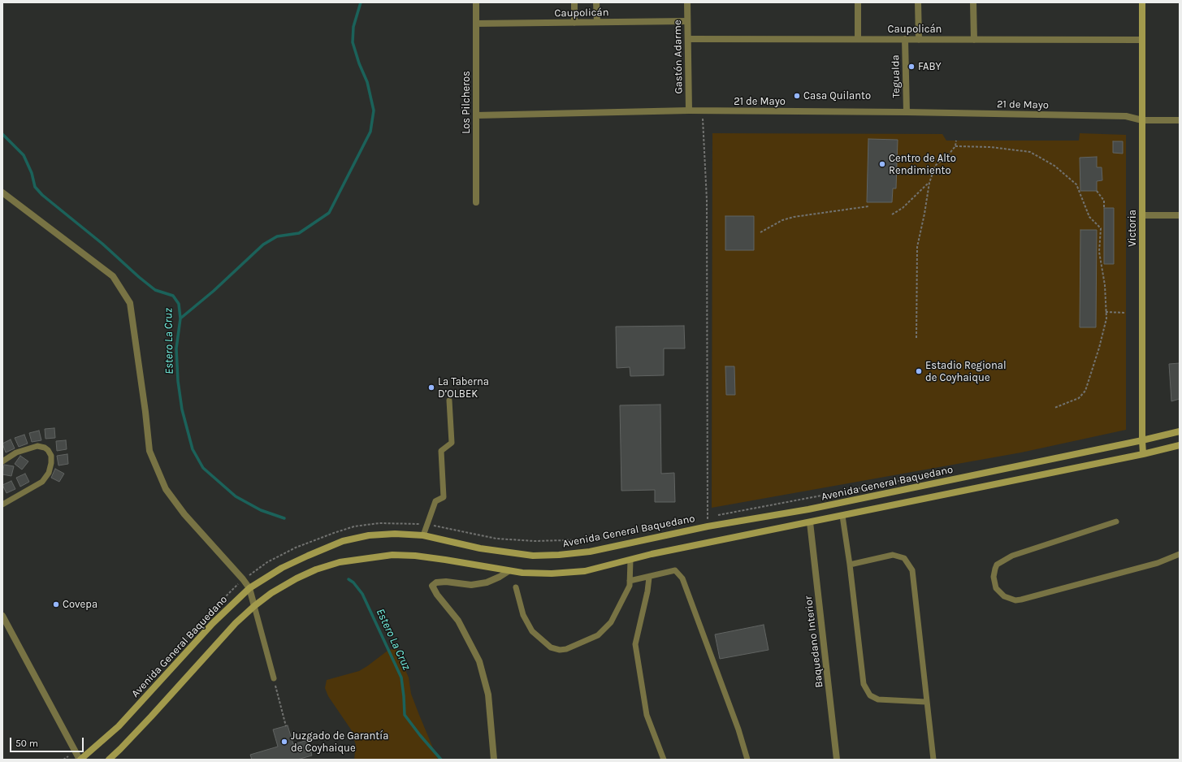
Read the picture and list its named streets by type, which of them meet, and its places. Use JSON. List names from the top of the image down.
{
  "streets": {
    "main road": ["Victoria", "Avenida General Baquedano"],
    "street": [
      "Caupolicán",
      "Gastón Adarme",
      "Tegualda",
      "21 de Mayo",
      "Los Pilcheros",
      "Baquedano Interior"
    ]
  },
  "crossings": [
    ["Caupolicán", "Gastón Adarme"],
    ["Caupolicán", "Tegualda"],
    ["Caupolicán", "Los Pilcheros"],
    ["Caupolicán", "Victoria"],
    ["Gastón Adarme", "21 de Mayo"],
    ["Tegualda", "21 de Mayo"],
    ["21 de Mayo", "Los Pilcheros"],
    ["21 de Mayo", "Victoria"],
    ["Victoria", "Avenida General Baquedano"],
    ["Avenida General Baquedano", "Baquedano Interior"]
  ],
  "water": ["Estero La Cruz"],
  "places": [
    "FABY",
    "Casa Quilanto",
    "Centro de Alto Rendimiento",
    "Estadio Regional de Coyhaique",
    "La Taberna D’OLBEK",
    "Covepa",
    "Juzgado de Garantía de Coyhaique"
  ],
  "scale_bar": "50 m"
}
